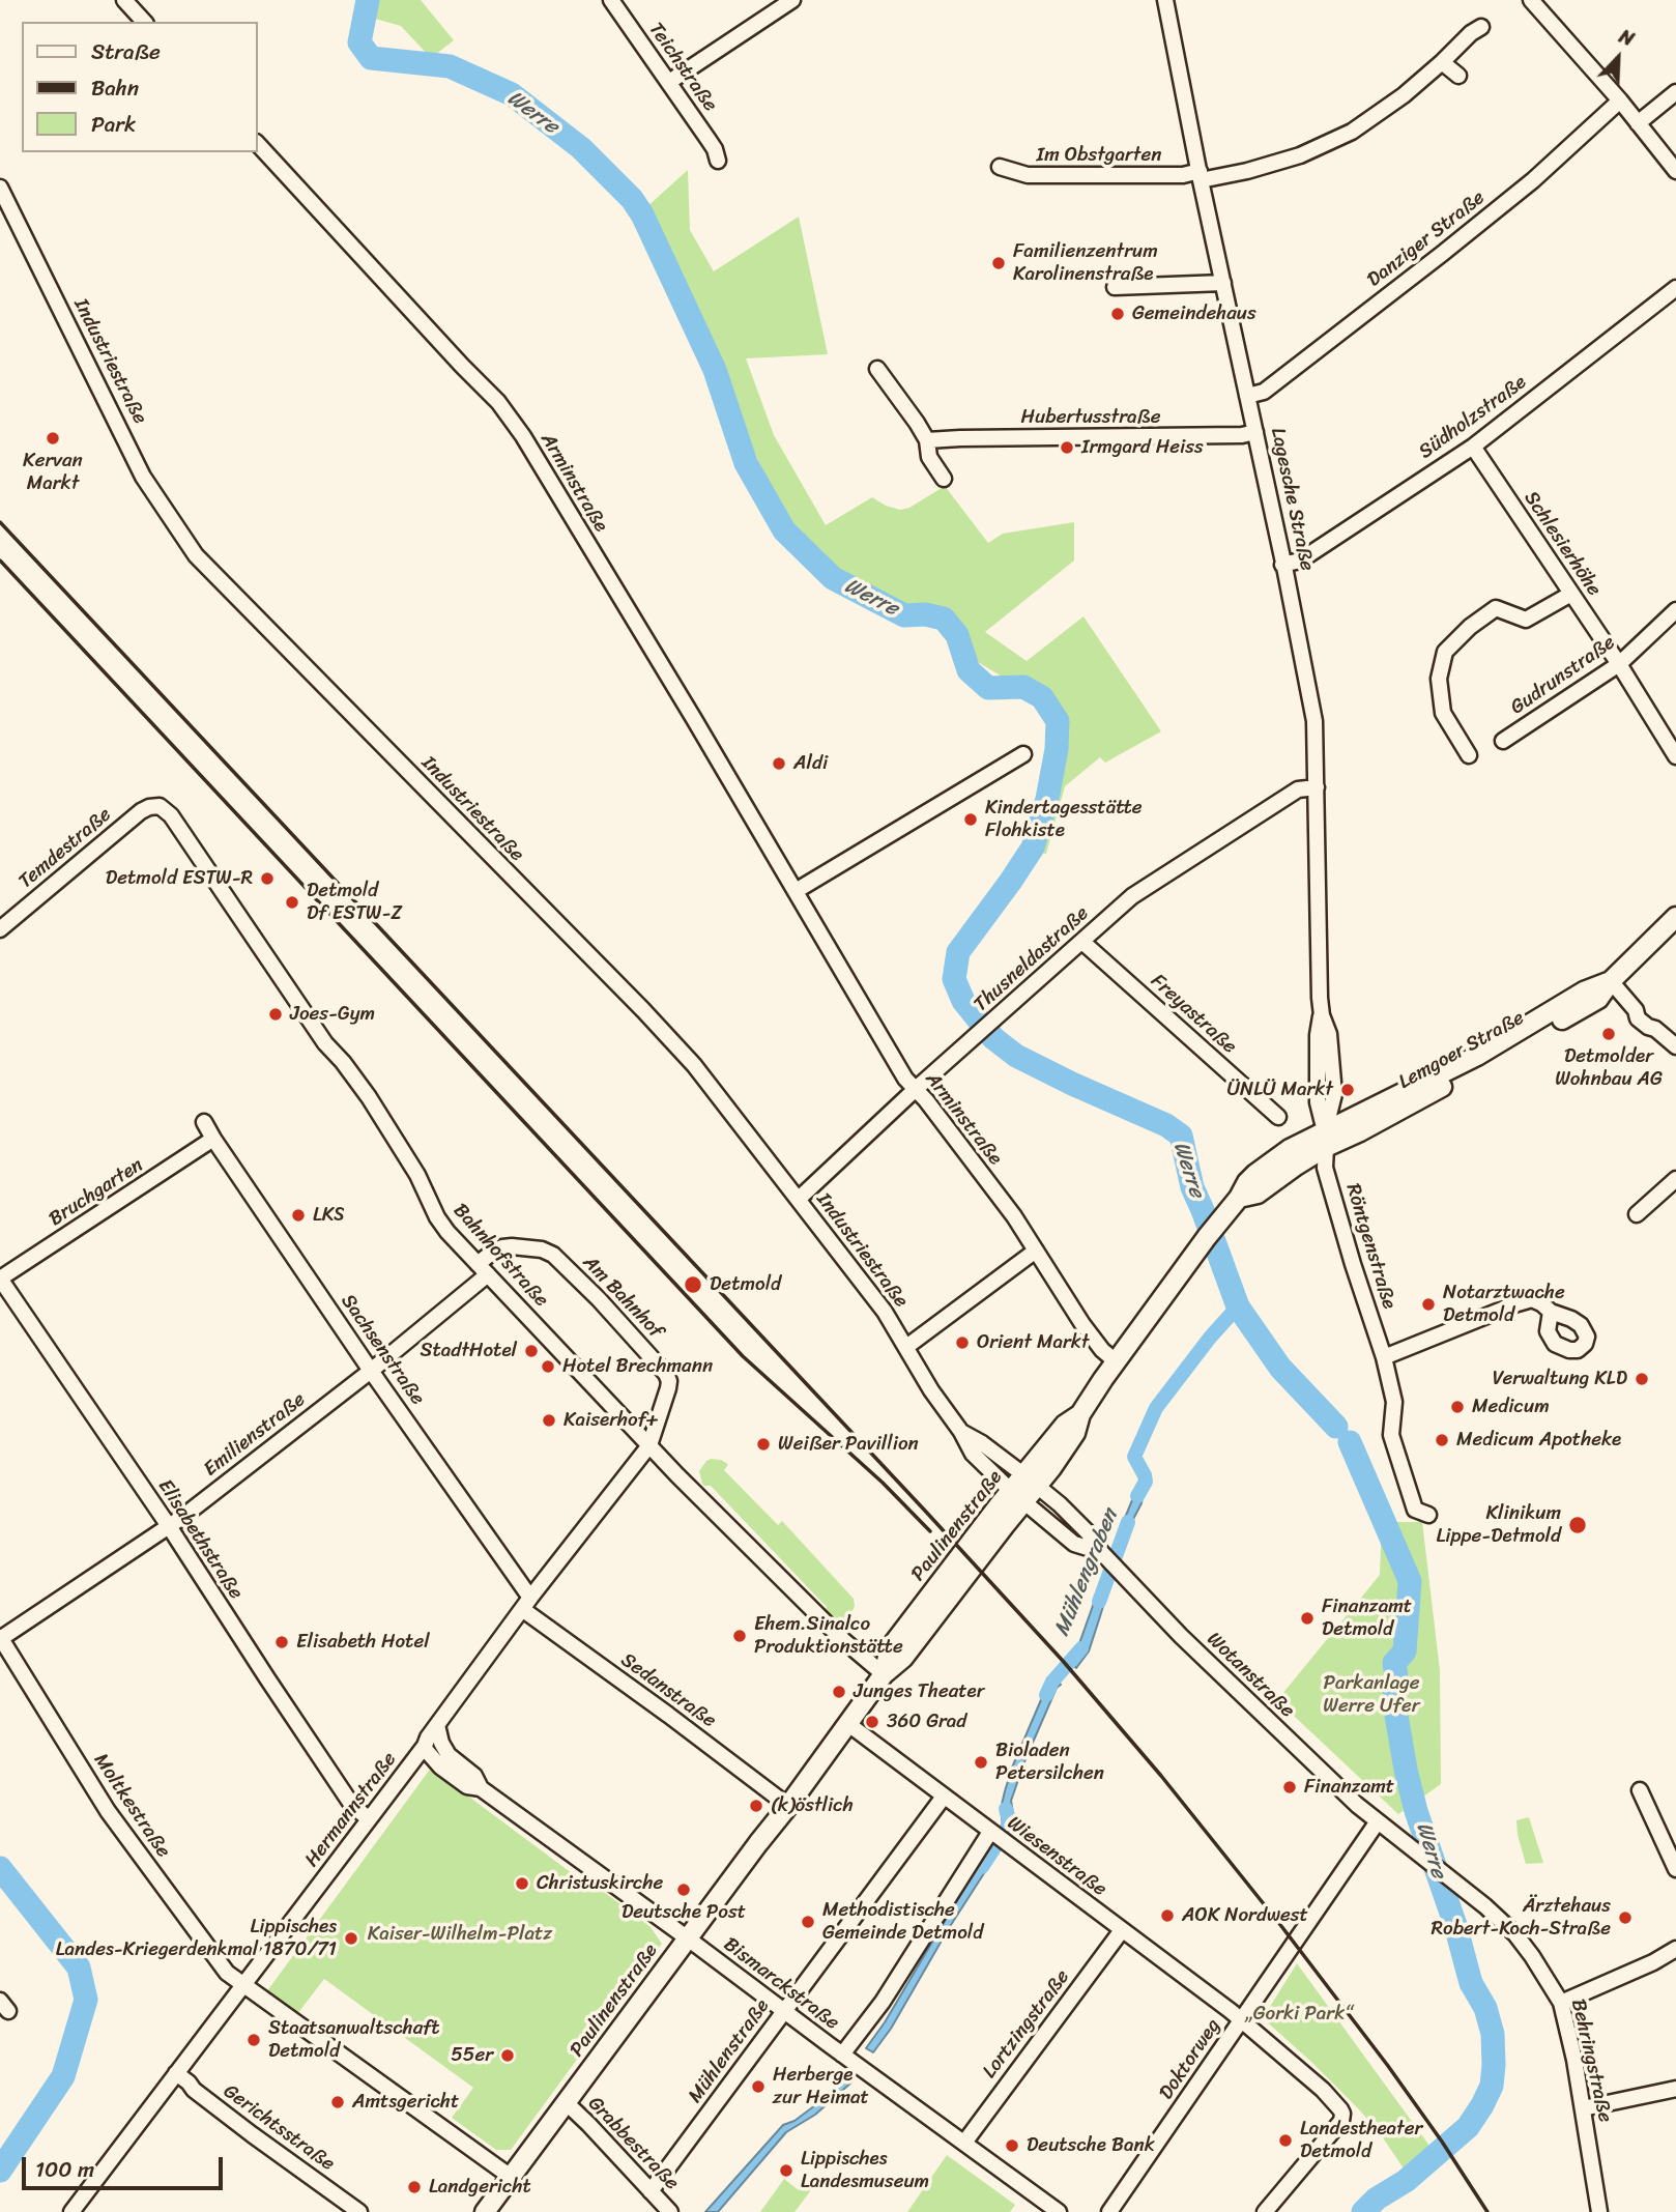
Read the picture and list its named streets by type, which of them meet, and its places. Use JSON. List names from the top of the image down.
{
  "streets": {
    "main road": ["Lemgoer Straße", "Paulinenstraße"],
    "street": [
      "Teichstraße",
      "Im Obstgarten",
      "Danziger Straße",
      "Industriestraße",
      "Hubertusstraße",
      "Südholzstraße",
      "Arminstraße",
      "Lagesche Straße",
      "Schlesierhöhe",
      "Gudrunstraße",
      "Temdestraße",
      "Thusneldastraße",
      "Freyastraße",
      "Bruchgarten",
      "Röntgenstraße",
      "Bahnhofstraße",
      "Am Bahnhof",
      "Sachsenstraße",
      "Emilienstraße",
      "Elisabethstraße",
      "Wotanstraße",
      "Sedanstraße",
      "Moltkestraße",
      "Hermannstraße",
      "Wiesenstraße",
      "Bismarckstraße",
      "Lortzingstraße",
      "Mühlenstraße",
      "Doktorweg",
      "Behringstraße",
      "Gerichtsstraße",
      "Grabbestraße"
    ]
  },
  "crossings": [
    ["Im Obstgarten", "Lagesche Straße"],
    ["Danziger Straße", "Lagesche Straße"],
    ["Industriestraße", "Thusneldastraße"],
    ["Industriestraße", "Paulinenstraße"],
    ["Industriestraße", "Wotanstraße"],
    ["Hubertusstraße", "Lagesche Straße"],
    ["Südholzstraße", "Lagesche Straße"],
    ["Südholzstraße", "Schlesierhöhe"],
    ["Arminstraße", "Thusneldastraße"],
    ["Arminstraße", "Paulinenstraße"],
    ["Lagesche Straße", "Thusneldastraße"],
    ["Lagesche Straße", "Lemgoer Straße"],
    ["Lagesche Straße", "Röntgenstraße"],
    ["Lagesche Straße", "Paulinenstraße"],
    ["Schlesierhöhe", "Gudrunstraße"],
    ["Temdestraße", "Bahnhofstraße"],
    ["Thusneldastraße", "Freyastraße"],
    ["Lemgoer Straße", "Röntgenstraße"],
    ["Lemgoer Straße", "Paulinenstraße"],
    ["Bruchgarten", "Sachsenstraße"],
    ["Bruchgarten", "Elisabethstraße"],
    ["Röntgenstraße", "Paulinenstraße"],
    ["Bahnhofstraße", "Am Bahnhof"],
    ["Bahnhofstraße", "Emilienstraße"],
    ["Bahnhofstraße", "Paulinenstraße"],
    ["Bahnhofstraße", "Hermannstraße"],
    ["Am Bahnhof", "Emilienstraße"],
    ["Am Bahnhof", "Hermannstraße"],
    ["Sachsenstraße", "Emilienstraße"],
    ["Sachsenstraße", "Sedanstraße"],
    ["Sachsenstraße", "Hermannstraße"],
    ["Emilienstraße", "Elisabethstraße"],
    ["Emilienstraße", "Moltkestraße"],
    ["Paulinenstraße", "Wotanstraße"],
    ["Paulinenstraße", "Sedanstraße"],
    ["Paulinenstraße", "Moltkestraße"],
    ["Paulinenstraße", "Wiesenstraße"],
    ["Paulinenstraße", "Bismarckstraße"],
    ["Paulinenstraße", "Grabbestraße"],
    ["Elisabethstraße", "Hermannstraße"],
    ["Wotanstraße", "Doktorweg"],
    ["Wotanstraße", "Behringstraße"],
    ["Sedanstraße", "Hermannstraße"],
    ["Moltkestraße", "Hermannstraße"],
    ["Hermannstraße", "Bismarckstraße"],
    ["Hermannstraße", "Gerichtsstraße"],
    ["Wiesenstraße", "Lortzingstraße"],
    ["Wiesenstraße", "Mühlenstraße"],
    ["Wiesenstraße", "Doktorweg"],
    ["Bismarckstraße", "Lortzingstraße"],
    ["Bismarckstraße", "Mühlenstraße"],
    ["Mühlenstraße", "Grabbestraße"],
    ["Doktorweg", "Behringstraße"]
  ],
  "water": ["Werre", "Mühlengraben"],
  "parks": ["Parkanlage Werre Ufer", "Kaiser-Wilhelm-Platz", "„Gorki Park“"],
  "places": [
    "Familienzentrum Karolinenstraße",
    "Gemeindehaus",
    "Kervan Markt",
    "Irmgard Heiss",
    "Aldi",
    "Kindertagesstätte Flohkiste",
    "Detmold ESTW-R",
    "Detmold Df ESTW-Z",
    "Joes-Gym",
    "Detmolder Wohnbau AG",
    "ÜNLÜ Markt",
    "LKS",
    "Detmold",
    "Notarztwache Detmold",
    "Orient Markt",
    "StadtHotel",
    "Hotel Brechmann",
    "Verwaltung KLD",
    "Medicum",
    "Kaiserhof+",
    "Medicum Apotheke",
    "Weißer Pavillion",
    "Klinikum Lippe-Detmold",
    "Finanzamt Detmold",
    "Ehem.Sinalco Produktionstätte",
    "Elisabeth Hotel",
    "Junges Theater",
    "360 Grad",
    "Bioladen Petersilchen",
    "Finanzamt",
    "(k)östlich",
    "Christuskirche",
    "Deutsche Post",
    "AOK Nordwest",
    "Ärztehaus Robert-Koch-Straße",
    "Methodistische Gemeinde Detmold",
    "Lippisches Landes-Kriegerdenkmal 1870/71",
    "Staatsanwaltschaft Detmold",
    "55er",
    "Herberge zur Heimat",
    "Amtsgericht",
    "Landestheater Detmold",
    "Deutsche Bank",
    "Lippisches Landesmuseum",
    "Landgericht"
  ],
  "legend": ["Straße", "Bahn", "Park"],
  "scale_bar": "100 m",
  "north": "top right"
}
